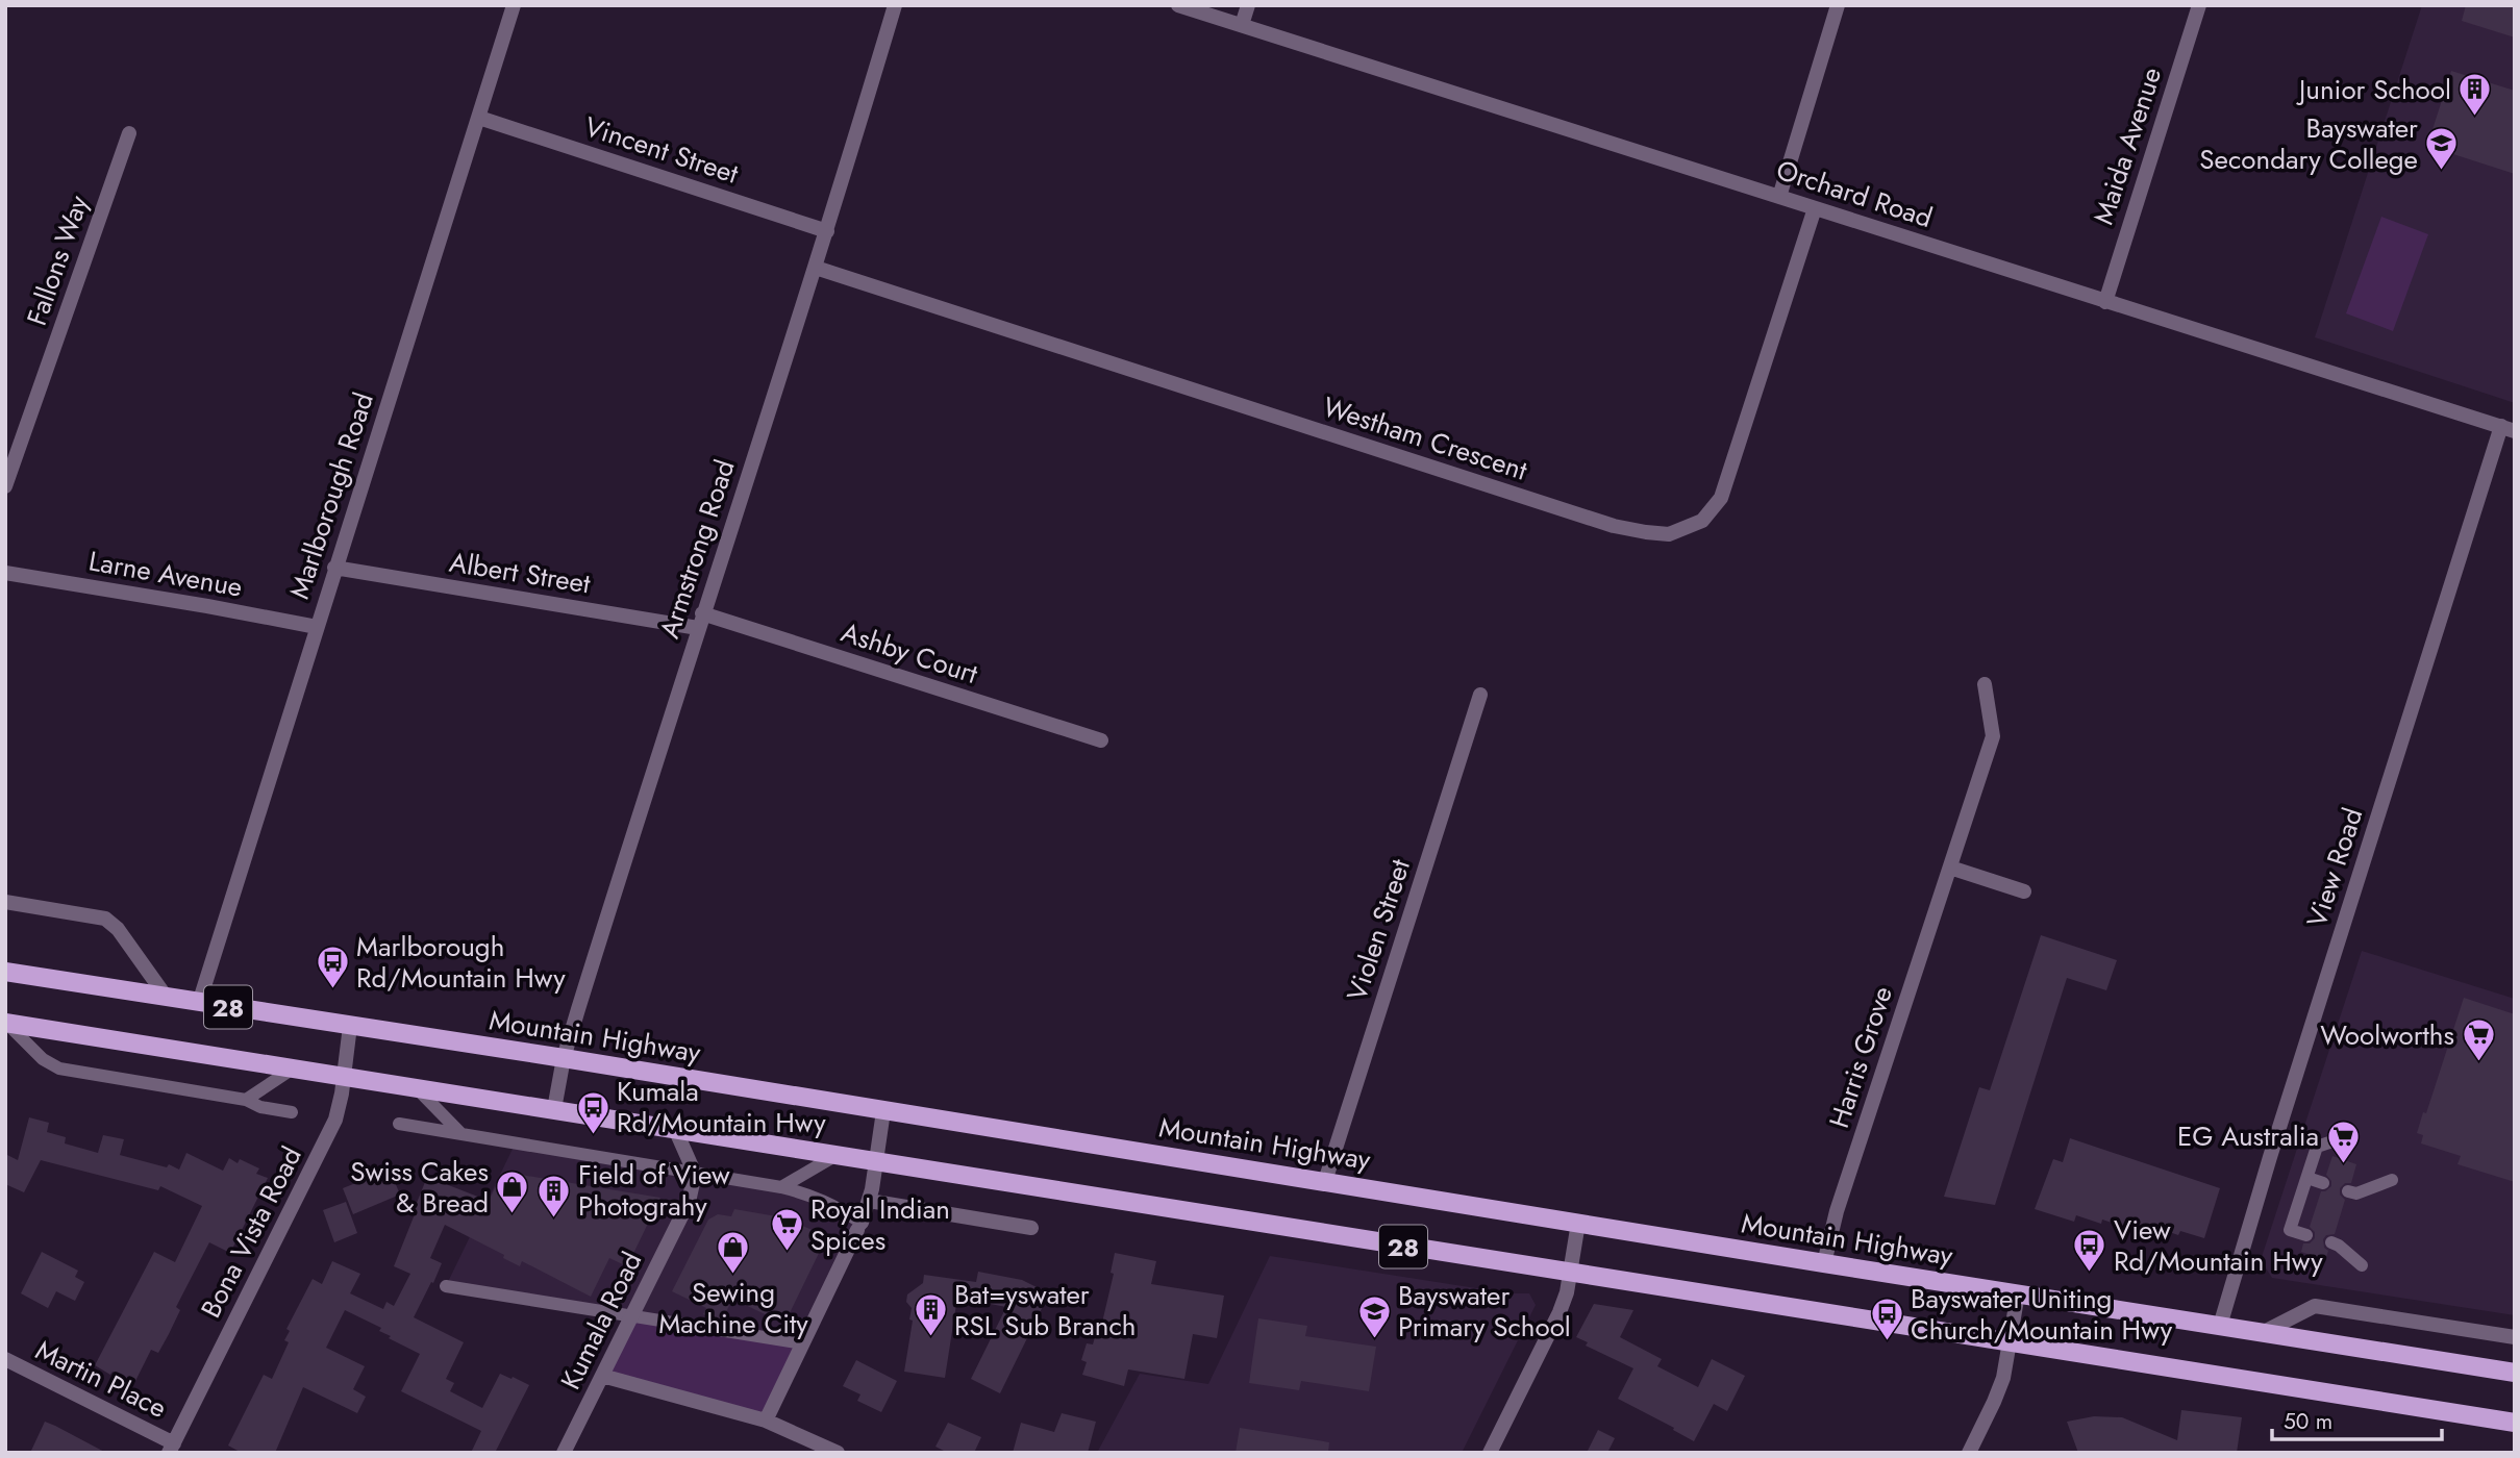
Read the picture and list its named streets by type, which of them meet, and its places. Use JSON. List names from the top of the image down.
{
  "streets": {
    "main road": ["28", "Mountain Highway"],
    "street": [
      "Maida Avenue",
      "Vincent Street",
      "Orchard Road",
      "Fallons Way",
      "Westham Crescent",
      "Marlborough Road",
      "Armstrong Road",
      "Albert Street",
      "Larne Avenue",
      "Ashby Court",
      "View Road",
      "Violen Street",
      "Harris Grove",
      "Bona Vista Road",
      "Kumala Road",
      "Martin Place"
    ]
  },
  "crossings": [
    ["Maida Avenue", "Orchard Road"],
    ["Vincent Street", "Marlborough Road"],
    ["Vincent Street", "Armstrong Road"],
    ["Orchard Road", "Westham Crescent"],
    ["Orchard Road", "View Road"],
    ["Westham Crescent", "Armstrong Road"],
    ["Marlborough Road", "Albert Street"],
    ["Marlborough Road", "Larne Avenue"],
    ["Marlborough Road", "Mountain Highway"],
    ["Armstrong Road", "Albert Street"],
    ["Armstrong Road", "Ashby Court"],
    ["Armstrong Road", "28"],
    ["Armstrong Road", "Mountain Highway"],
    ["Albert Street", "Ashby Court"],
    ["View Road", "Mountain Highway"],
    ["Violen Street", "Mountain Highway"],
    ["28", "Bona Vista Road"],
    ["Mountain Highway", "Harris Grove"],
    ["Mountain Highway", "Bona Vista Road"],
    ["Bona Vista Road", "Martin Place"]
  ],
  "places": {
    "building": ["Junior School", "Field of View Photograhy", "Bat=yswater RSL Sub Branch"],
    "school or university": ["Bayswater Secondary College", "Bayswater Primary School"],
    "bus stop": [
      "Marlborough Rd/Mountain Hwy",
      "Kumala Rd/Mountain Hwy",
      "View Rd/Mountain Hwy",
      "Bayswater Uniting Church/Mountain Hwy"
    ],
    "supermarket": ["Woolworths", "EG Australia", "Royal Indian Spices"],
    "shop": ["Swiss Cakes & Bread", "Sewing Machine City"]
  },
  "scale_bar": "50 m"
}
